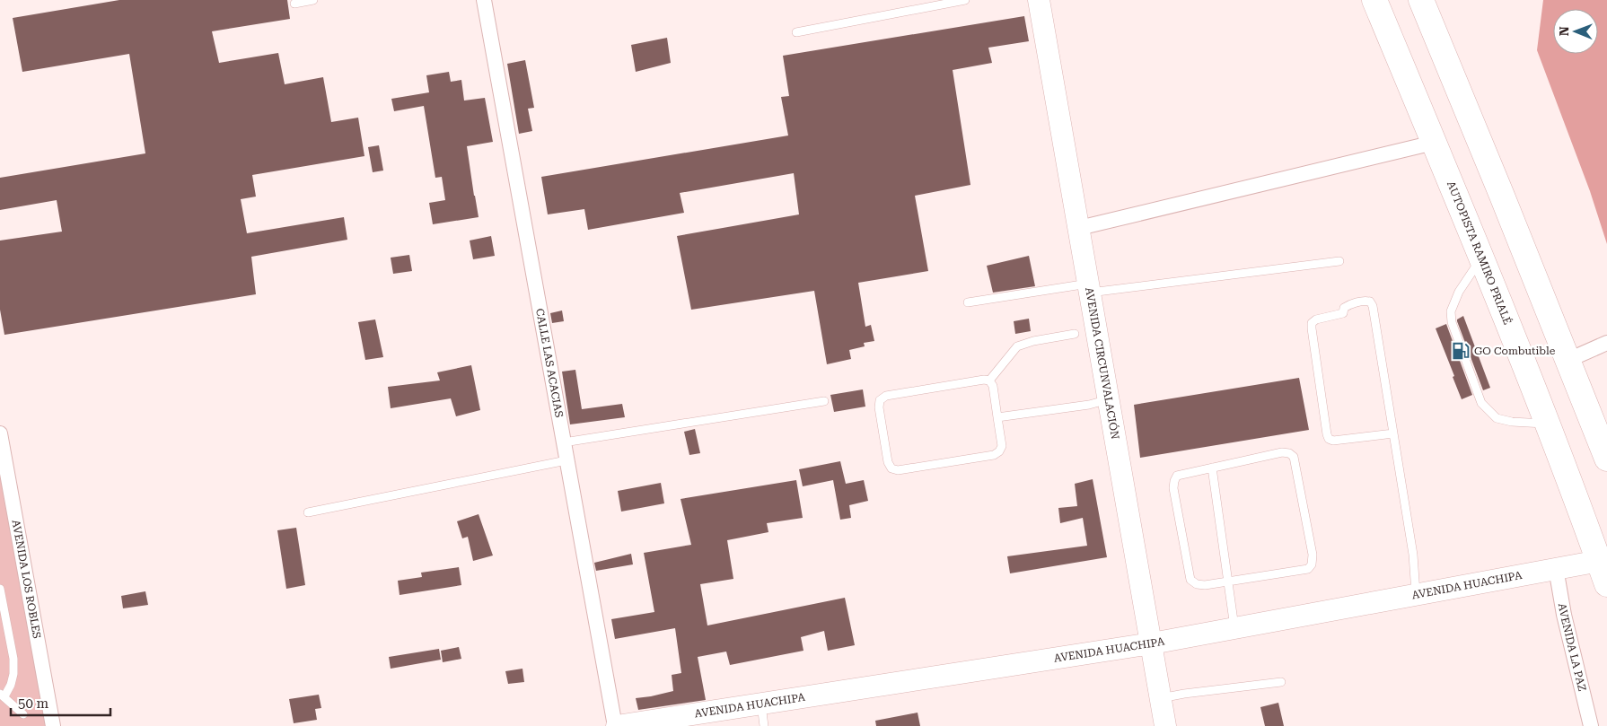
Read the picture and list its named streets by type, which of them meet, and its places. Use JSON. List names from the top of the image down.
{
  "streets": {
    "highway": ["AUTOPISTA RAMIRO PRIALÉ"],
    "street": [
      "AVENIDA CIRCUNVALACIÓN",
      "CALLE LAS ACACIAS",
      "AVENIDA LOS ROBLES",
      "AVENIDA HUACHIPA",
      "AVENIDA LA PAZ"
    ]
  },
  "crossings": [
    ["AUTOPISTA RAMIRO PRIALÉ", "AVENIDA HUACHIPA"],
    ["AVENIDA CIRCUNVALACIÓN", "AVENIDA HUACHIPA"],
    ["CALLE LAS ACACIAS", "AVENIDA HUACHIPA"],
    ["AVENIDA HUACHIPA", "AVENIDA LA PAZ"]
  ],
  "places": {
    "fuel station": ["GO Combutible"]
  },
  "scale_bar": "50 m",
  "north": "left"
}
